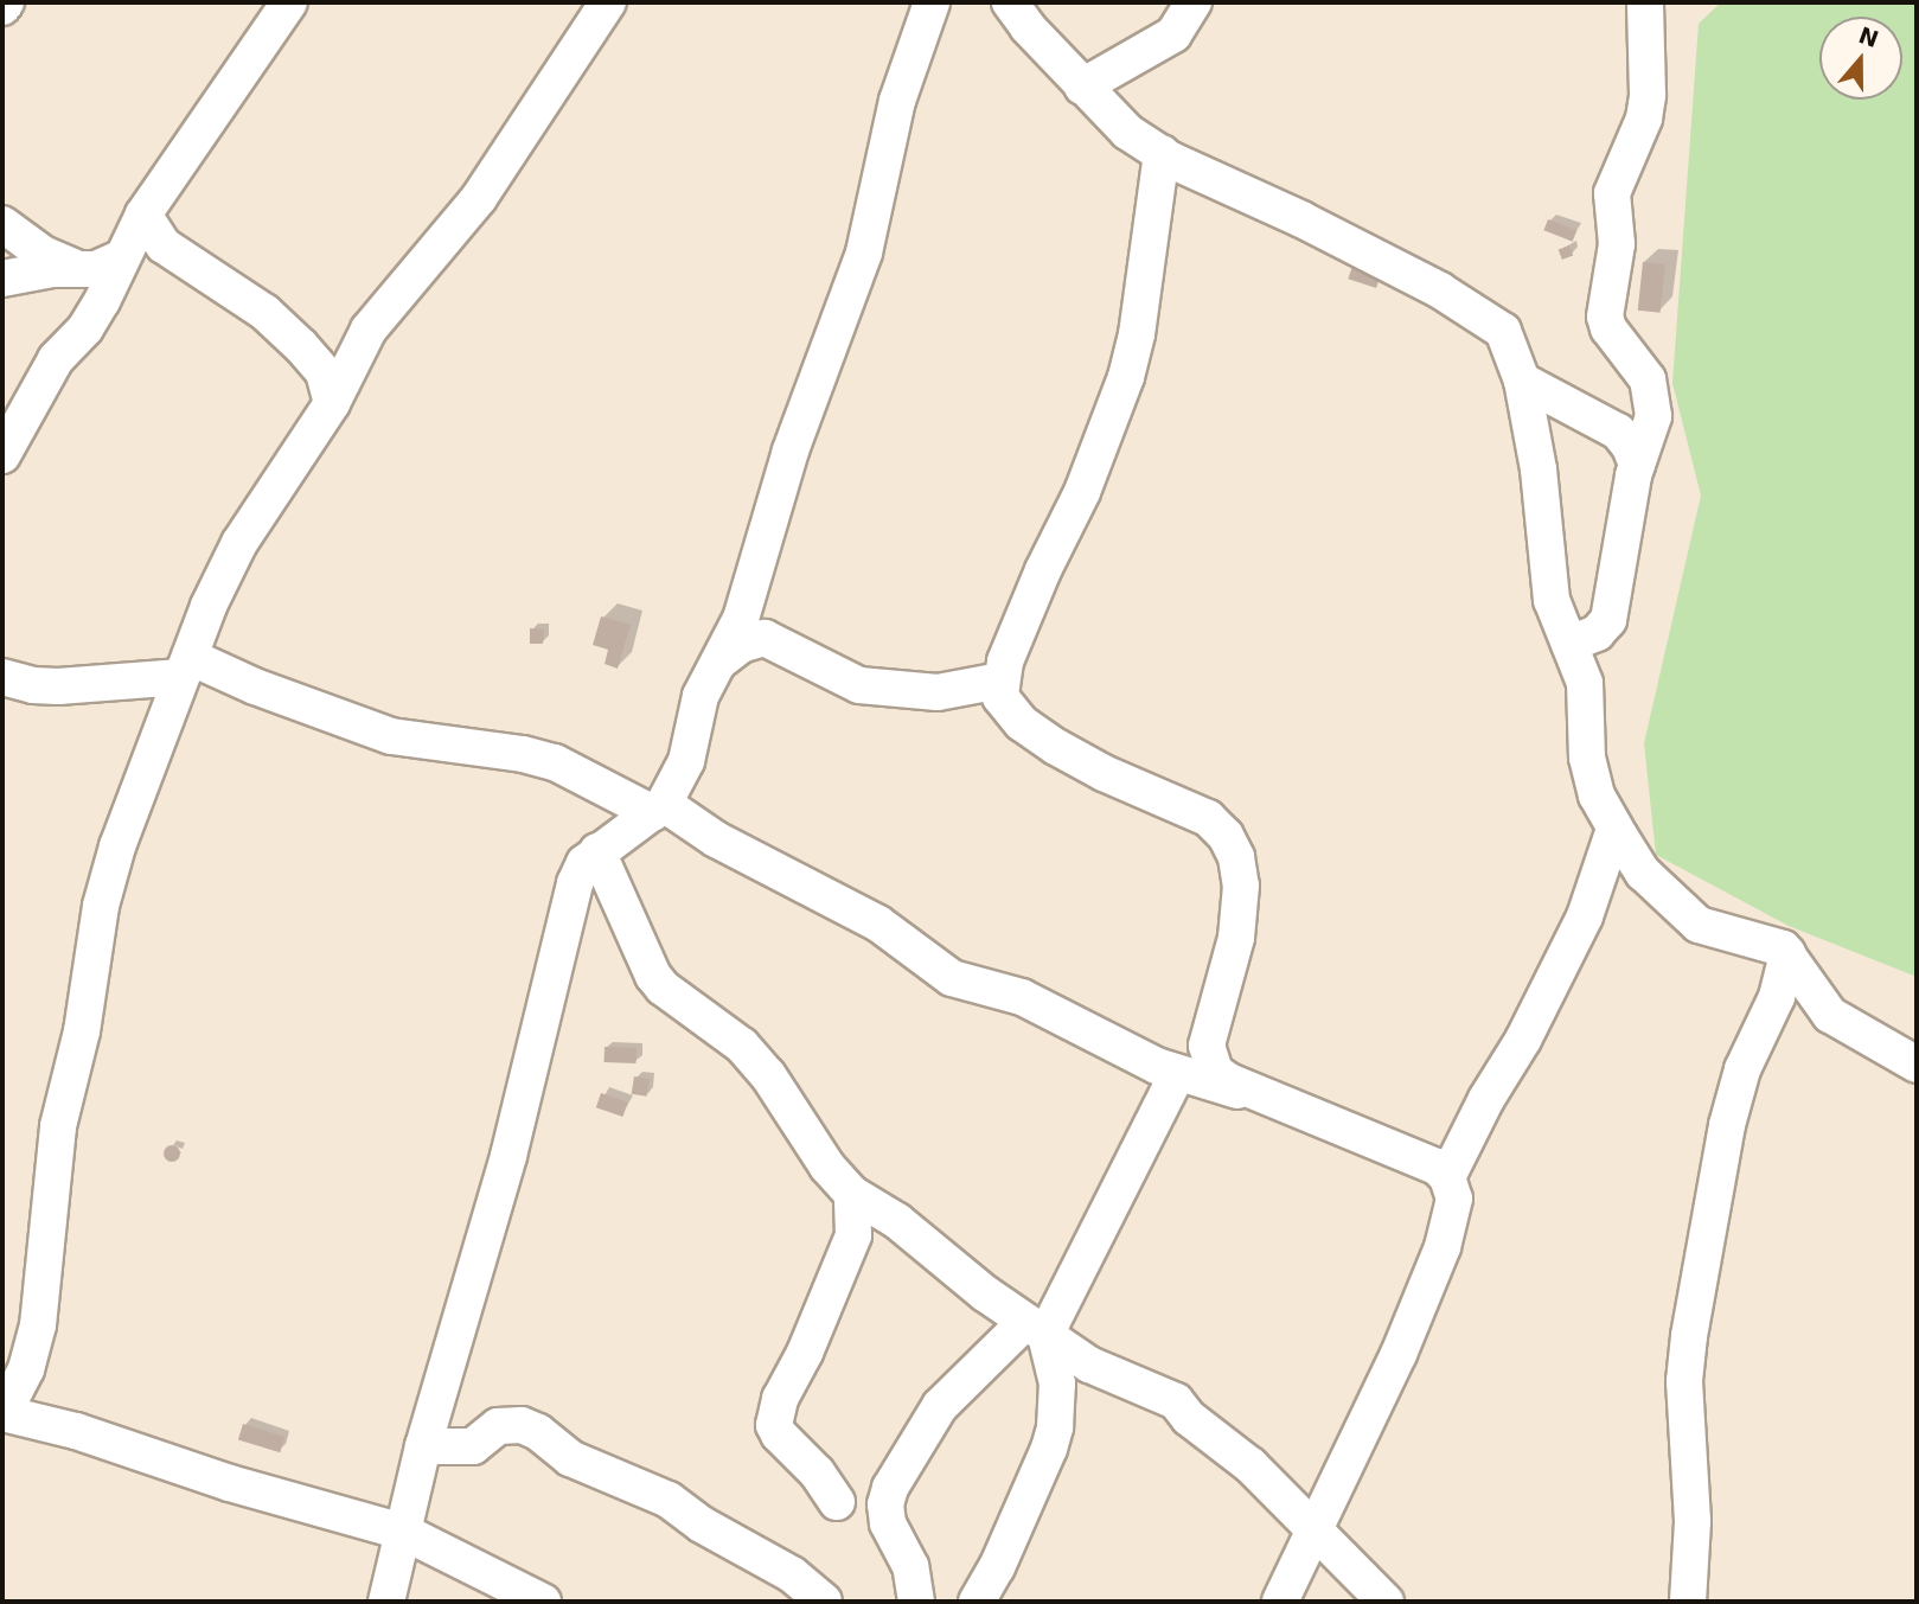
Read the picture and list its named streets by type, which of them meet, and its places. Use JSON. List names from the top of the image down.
{
  "north": "top"
}
